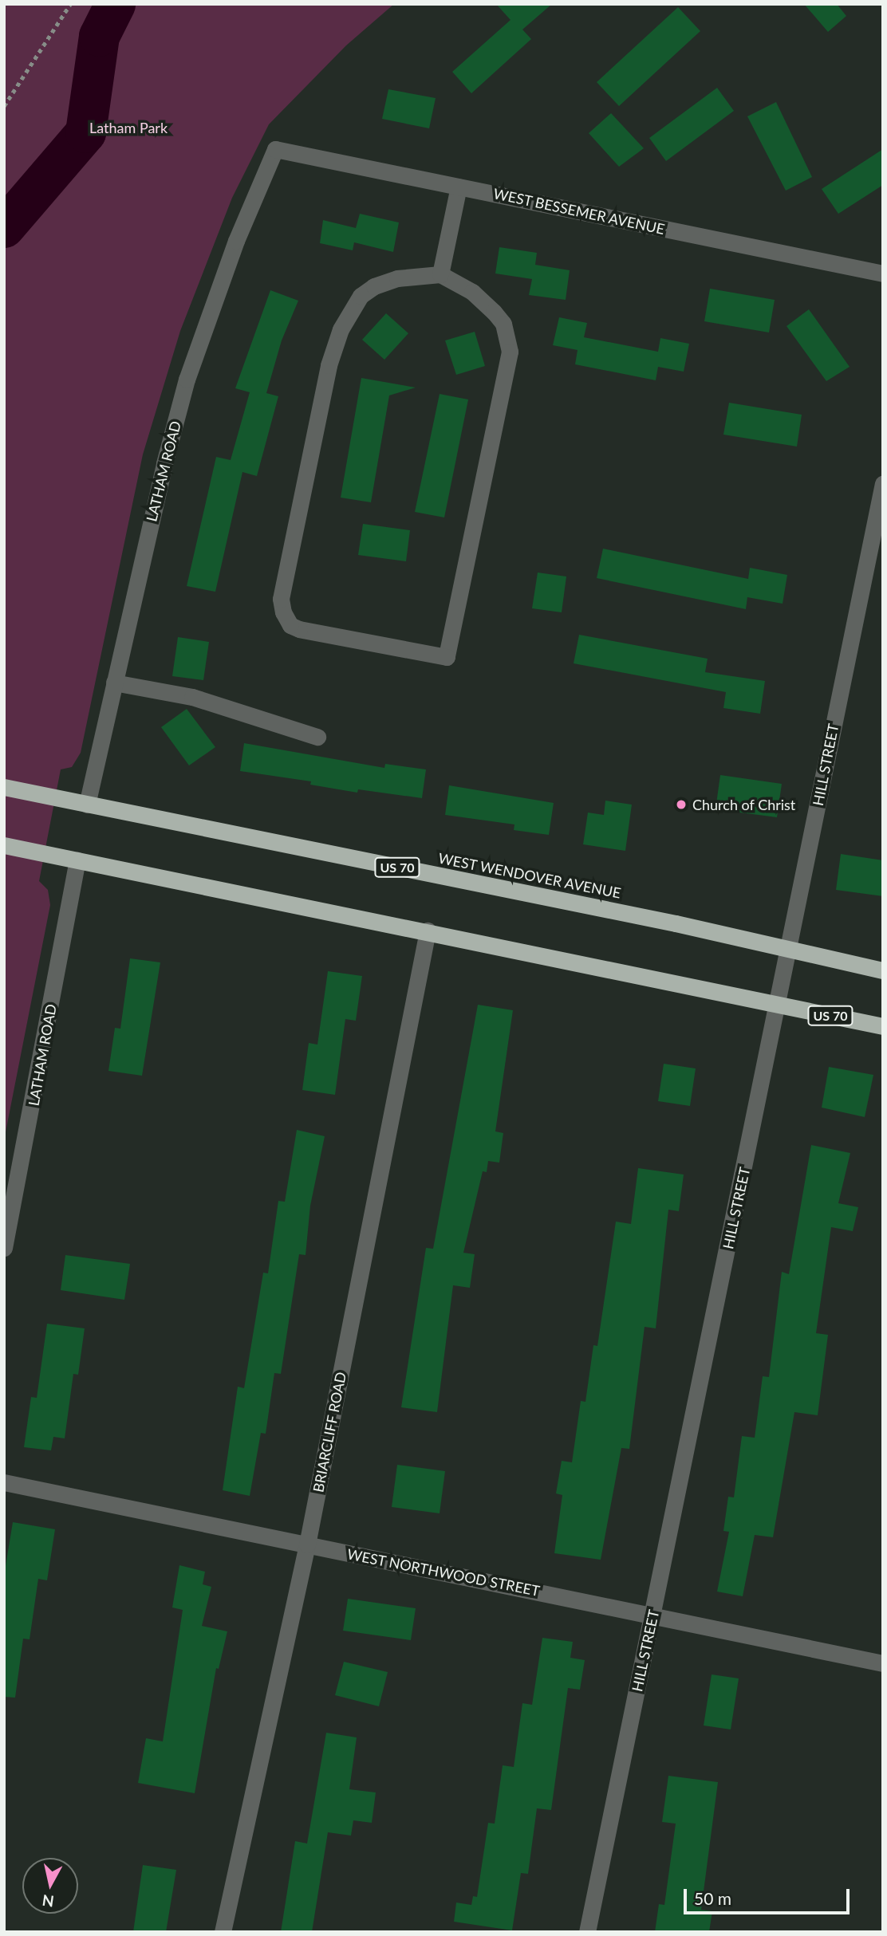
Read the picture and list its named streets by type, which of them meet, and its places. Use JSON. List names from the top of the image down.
{
  "streets": {
    "highway": ["US 70", "WEST WENDOVER AVENUE"],
    "street": [
      "WEST BESSEMER AVENUE",
      "LATHAM ROAD",
      "HILL STREET",
      "BRIARCLIFF ROAD",
      "WEST NORTHWOOD STREET"
    ]
  },
  "crossings": [
    ["WEST BESSEMER AVENUE", "LATHAM ROAD"],
    ["LATHAM ROAD", "US 70"],
    ["LATHAM ROAD", "WEST WENDOVER AVENUE"],
    ["HILL STREET", "US 70"],
    ["HILL STREET", "WEST WENDOVER AVENUE"],
    ["HILL STREET", "WEST NORTHWOOD STREET"],
    ["US 70", "BRIARCLIFF ROAD"],
    ["BRIARCLIFF ROAD", "WEST NORTHWOOD STREET"]
  ],
  "parks": ["Latham Park"],
  "places": ["Church of Christ"],
  "scale_bar": "50 m",
  "north": "bottom"
}
